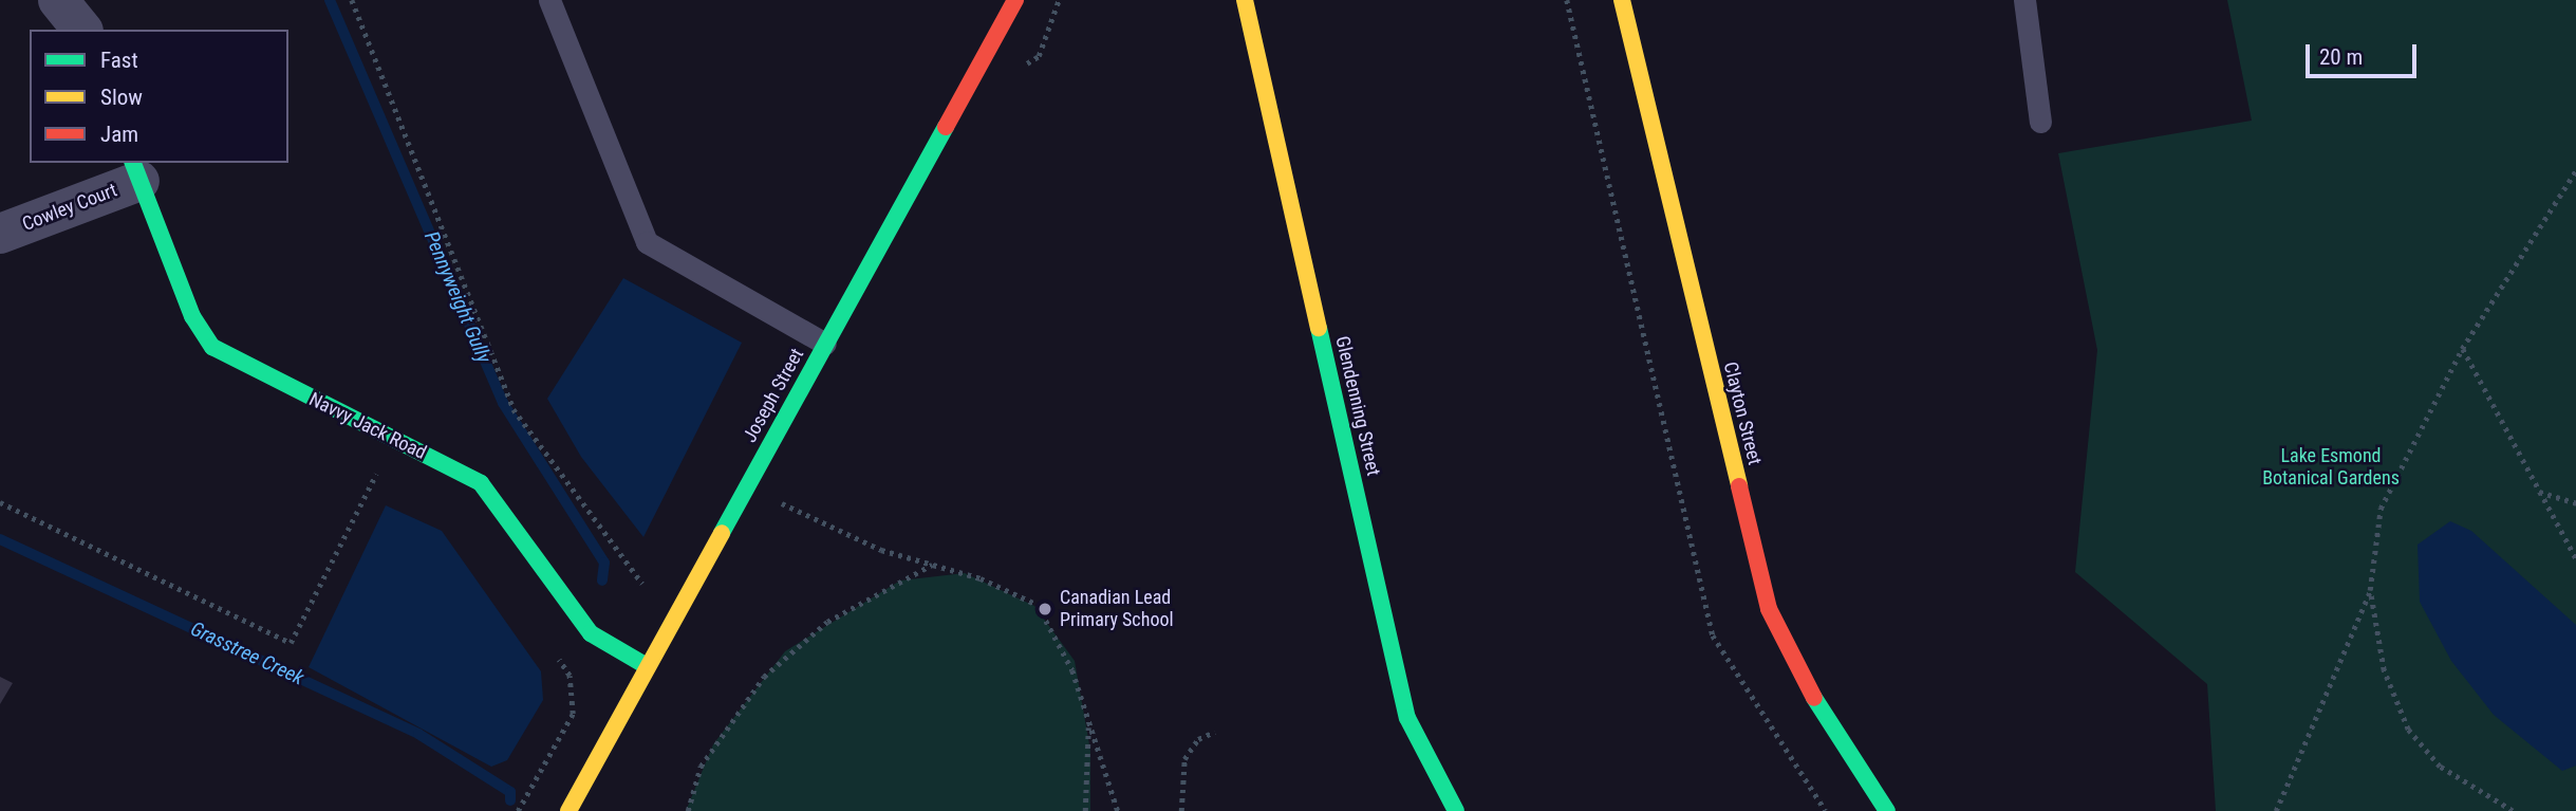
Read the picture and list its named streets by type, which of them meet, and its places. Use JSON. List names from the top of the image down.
{
  "streets": {
    "street": [
      "Cowley Court",
      "Joseph Street",
      "Glendenning Street",
      "Clayton Street",
      "Navvy Jack Road"
    ]
  },
  "crossings": [
    ["Cowley Court", "Navvy Jack Road"],
    ["Joseph Street", "Navvy Jack Road"]
  ],
  "water": ["Pennyweight Gully", "Grasstree Creek"],
  "parks": ["Lake Esmond Botanical Gardens"],
  "places": ["Canadian Lead Primary School"],
  "legend": ["Fast", "Slow", "Jam"],
  "scale_bar": "20 m"
}
